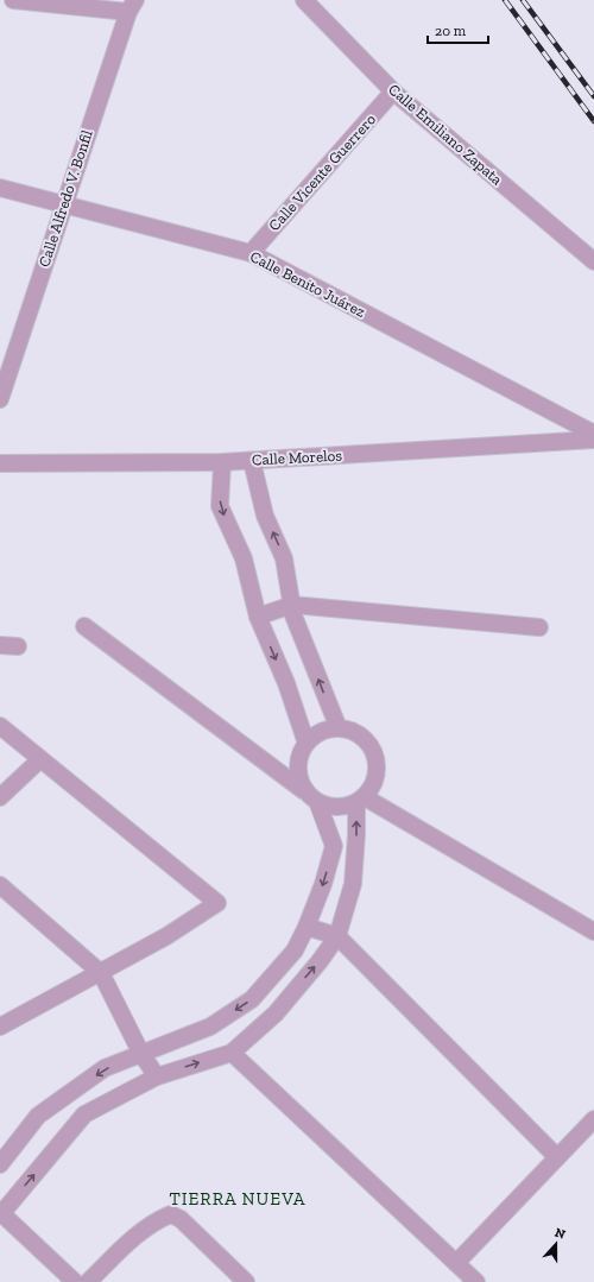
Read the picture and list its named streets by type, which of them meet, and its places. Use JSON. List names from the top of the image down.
{
  "streets": {
    "street": [
      "Calle Emiliano Zapata",
      "Calle Vicente Guerrero",
      "Calle Alfredo V. Bonfil",
      "Calle Benito Juárez",
      "Calle Morelos"
    ]
  },
  "crossings": [
    ["Calle Emiliano Zapata", "Calle Vicente Guerrero"],
    ["Calle Vicente Guerrero", "Calle Benito Juárez"],
    ["Calle Alfredo V. Bonfil", "Calle Benito Juárez"]
  ],
  "districts": ["TIERRA NUEVA"],
  "scale_bar": "20 m",
  "north": "top"
}
